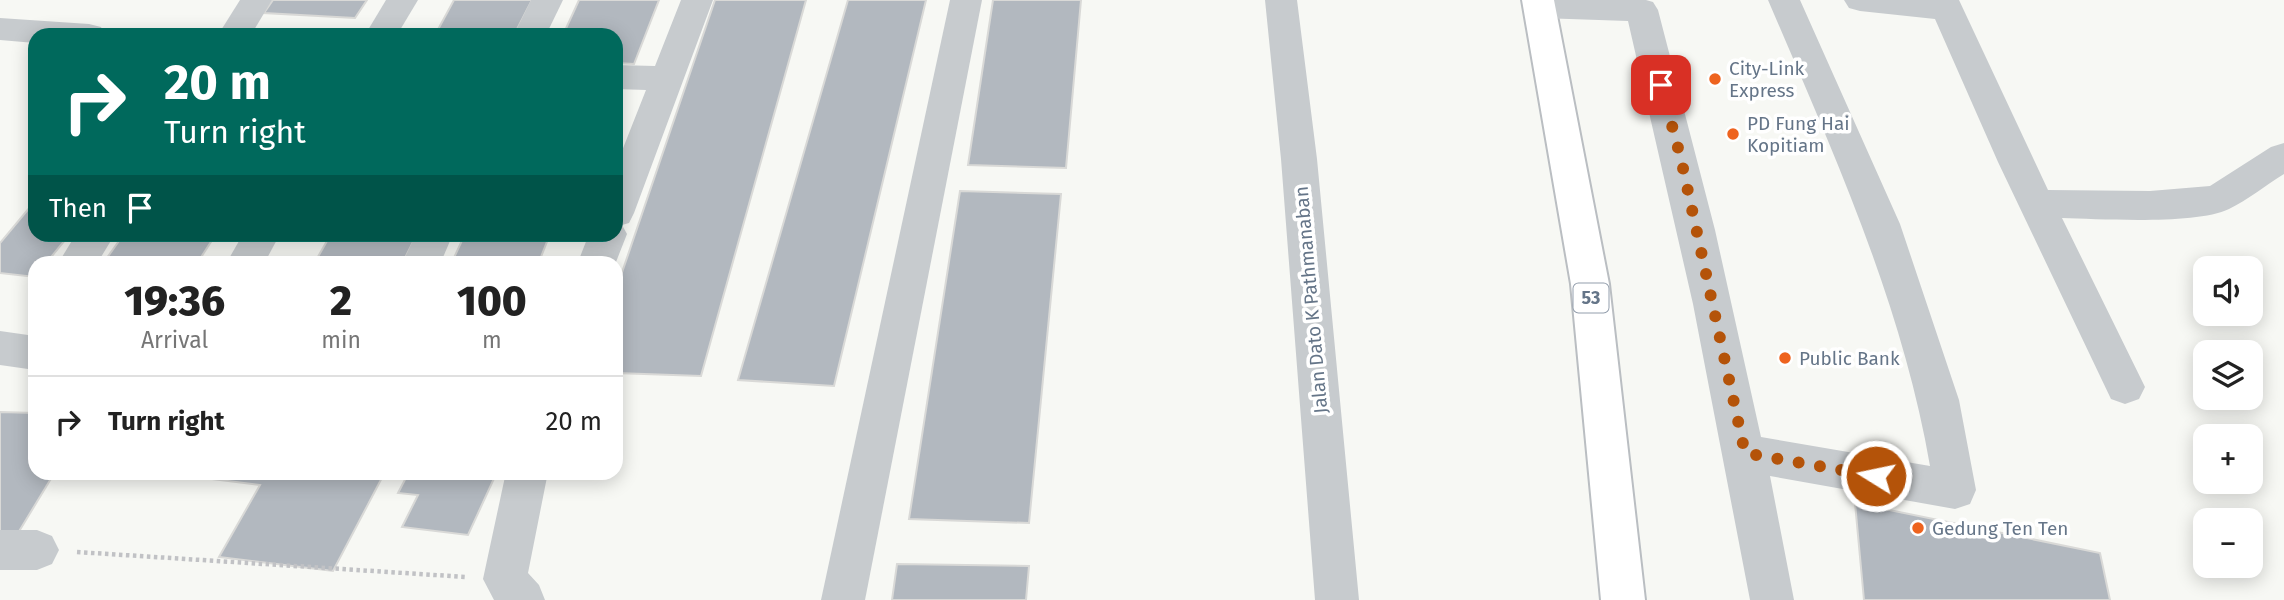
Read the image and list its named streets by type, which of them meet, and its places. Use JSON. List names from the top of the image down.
{
  "streets": {
    "main road": ["53"],
    "street": ["Jalan Dato K Pathmanaban"]
  },
  "places": [
    "City-Link Express",
    "PD Fung Hai Kopitiam",
    "Public Bank",
    "Gedung Ten Ten"
  ],
  "page": {
    "turn": ["20 m", "Turn right"],
    "then": "Then",
    "map_buttons": ["+", "−"],
    "eta": [
      "19:36",
      "Arrival",
      "2",
      "min",
      "100",
      "m"
    ],
    "list": [
      {
        "name": "Turn right",
        "value": "20 m"
      }
    ]
  }
}
